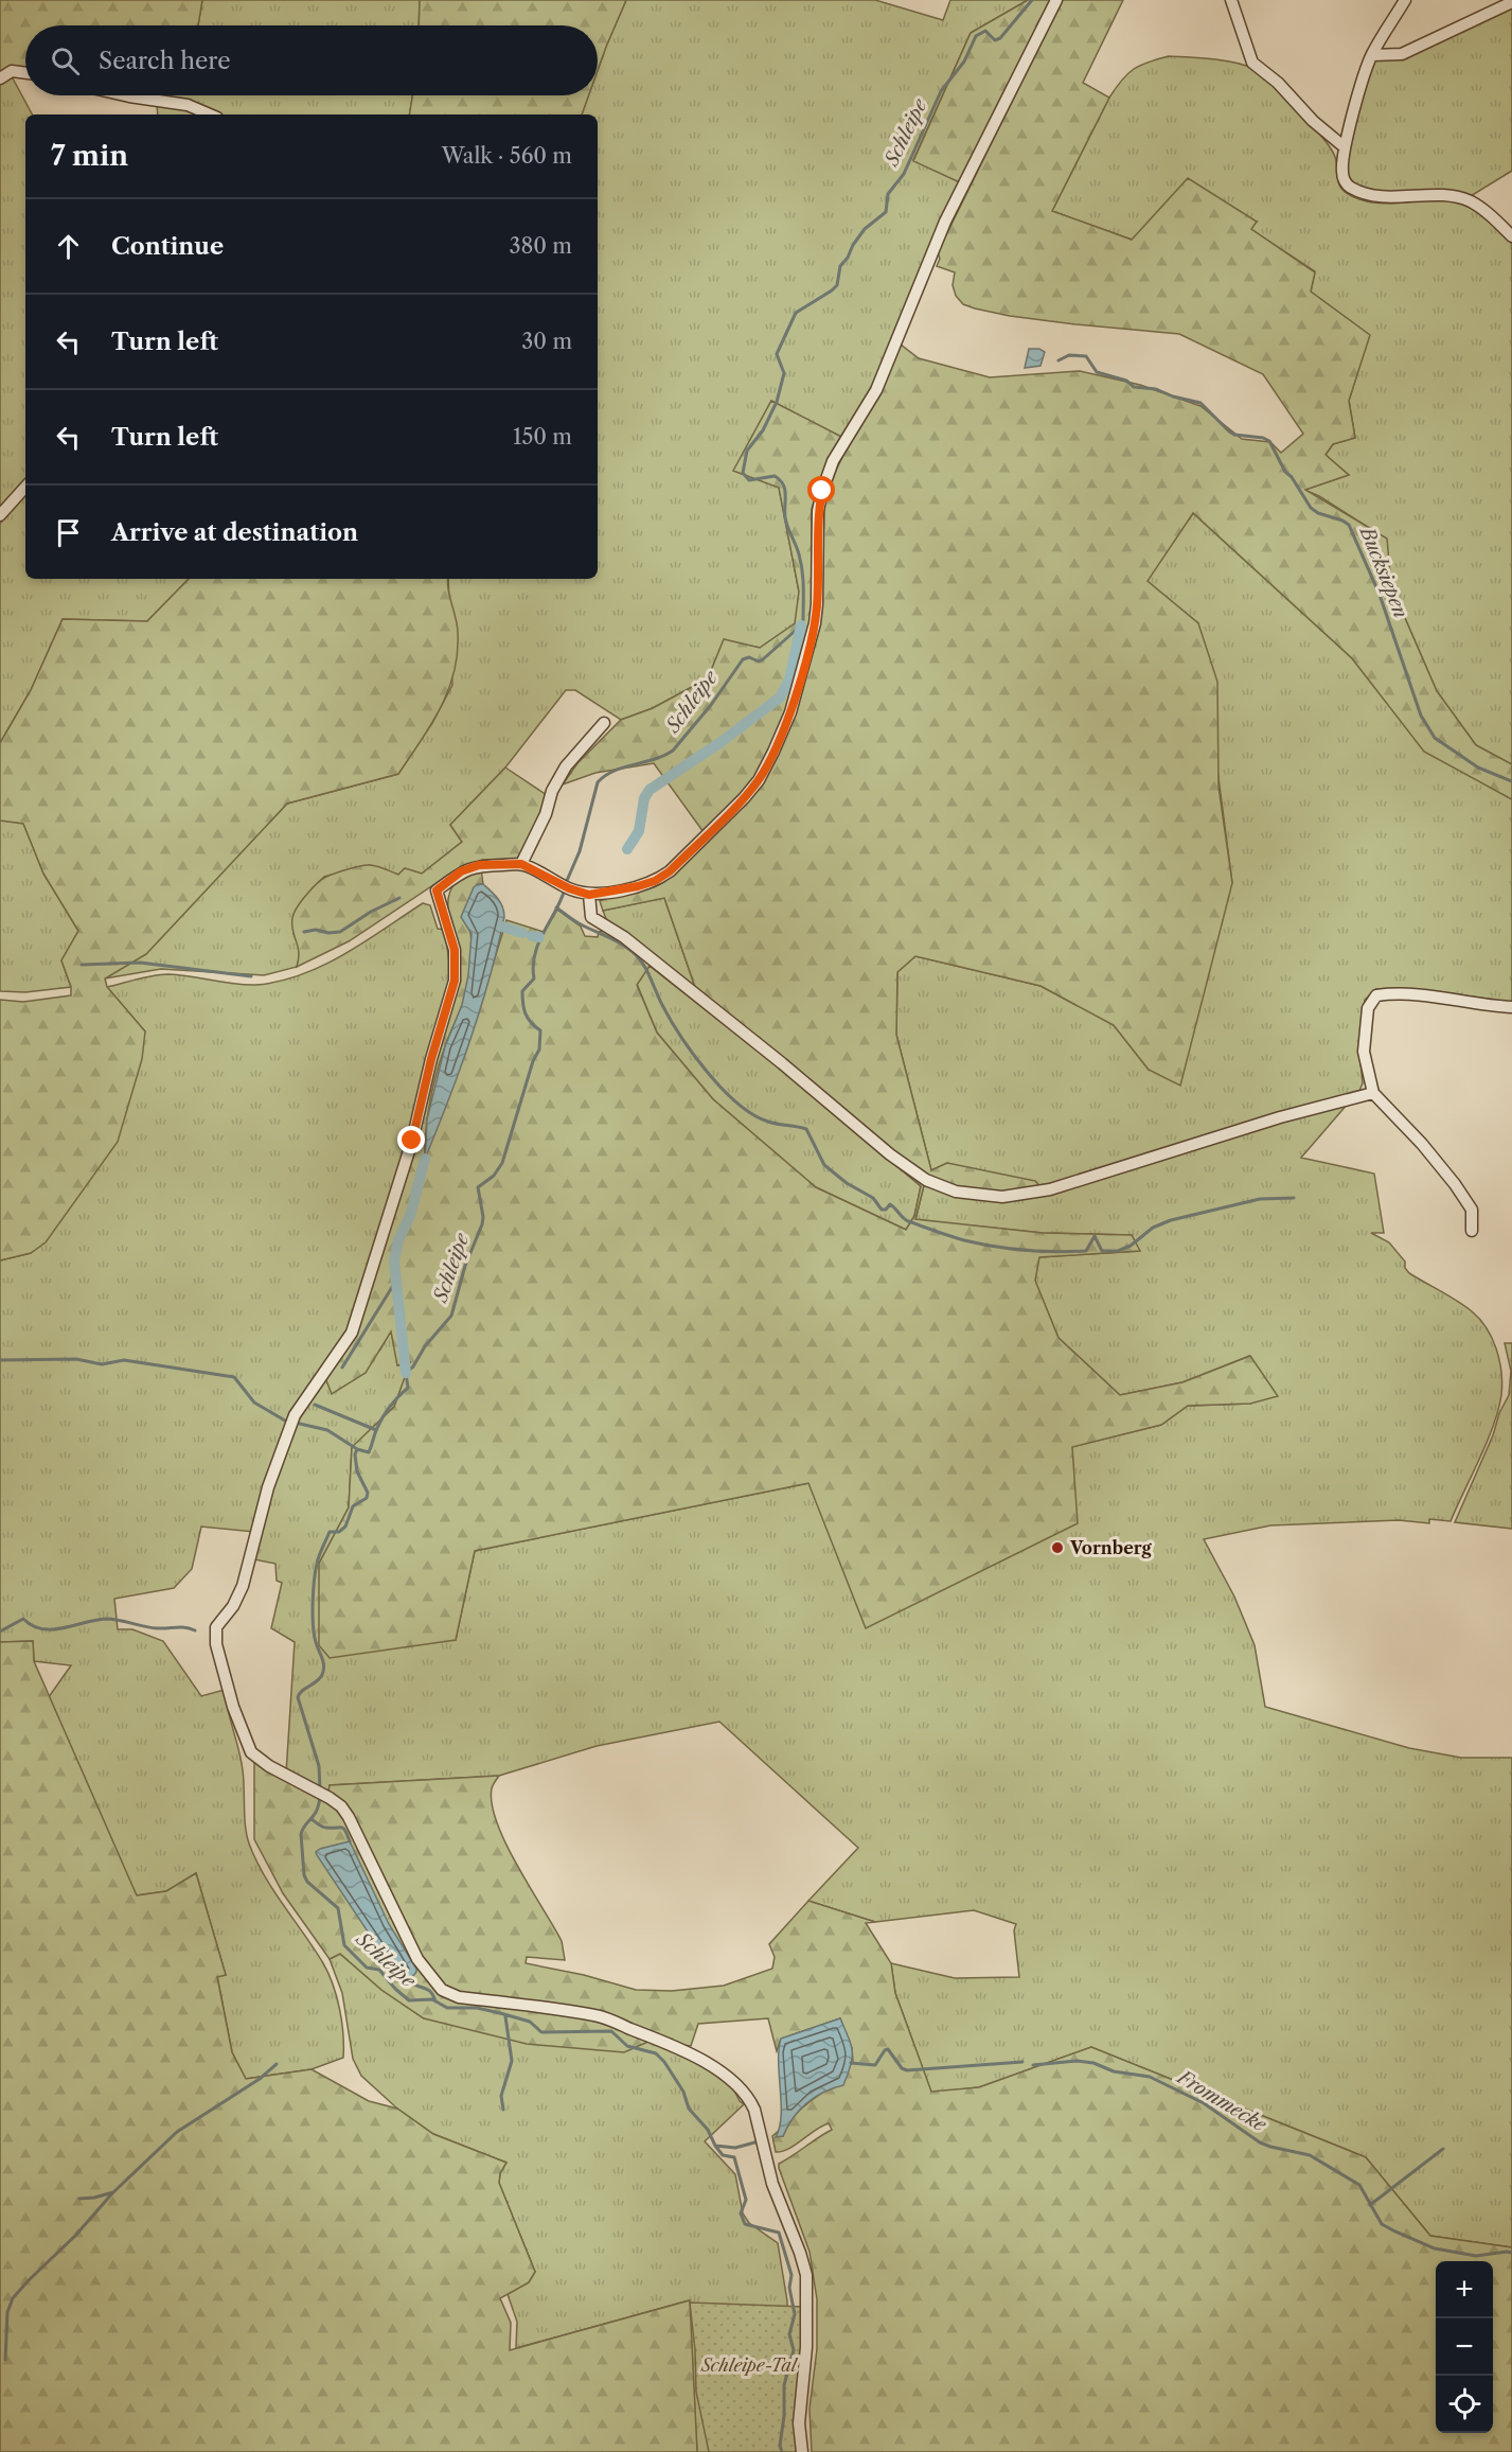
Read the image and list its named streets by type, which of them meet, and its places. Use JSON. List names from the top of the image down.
{
  "water": ["Schleipe", "Bucksiepen", "Frommecke"],
  "parks": ["Schleipe-Tal"],
  "places": ["Vornberg"],
  "page": {
    "search": "Search here",
    "heading": ["7 min", "Walk · 560 m"],
    "list": [
      ["Continue", "380 m"],
      ["Turn left", "30 m"],
      ["Turn left", "150 m"],
      "Arrive at destination"
    ],
    "map_buttons": ["+", "−"]
  }
}
